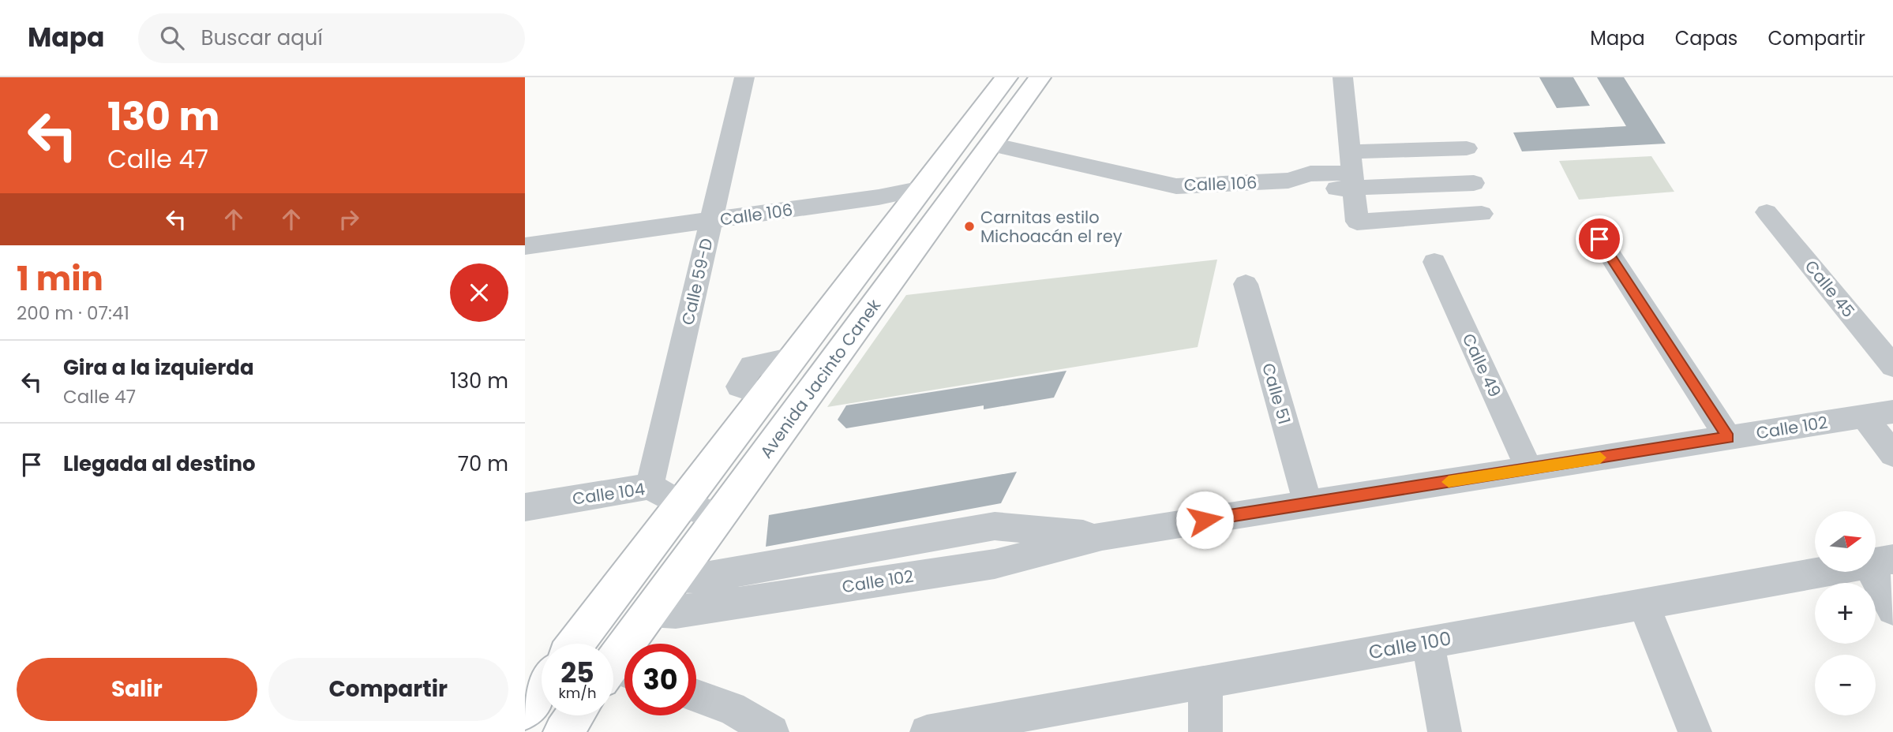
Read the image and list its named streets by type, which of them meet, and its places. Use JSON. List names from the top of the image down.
{
  "streets": {
    "main road": ["Avenida Jacinto Canek"],
    "street": [
      "Calle 106",
      "Calle 59-D",
      "Calle 45",
      "Calle 49",
      "Calle 51",
      "Calle 102",
      "Calle 104",
      "Calle 100"
    ]
  },
  "crossings": [
    ["Calle 106", "Calle 59-D"],
    ["Calle 106", "Avenida Jacinto Canek"],
    ["Calle 59-D", "Calle 104"],
    ["Calle 49", "Calle 102"],
    ["Avenida Jacinto Canek", "Calle 102"],
    ["Avenida Jacinto Canek", "Calle 104"],
    ["Calle 51", "Calle 102"]
  ],
  "places": ["Carnitas estilo Michoacán el rey"],
  "north": "right",
  "page": {
    "header": "Mapa",
    "search": "Buscar aquí",
    "nav": ["Mapa", "Capas", "Compartir"],
    "turn": ["130 m", "Calle 47"],
    "heading": ["1 min", "200 m · 07:41"],
    "list": [
      {
        "name": "Gira a la izquierda",
        "note": "Calle 47",
        "value": "130 m"
      },
      {
        "name": "Llegada al destino",
        "value": "70 m"
      }
    ],
    "map_buttons": ["+", "−"],
    "speed": "25 km/h",
    "limit": "30",
    "buttons": ["Salir", "Compartir"]
  }
}
